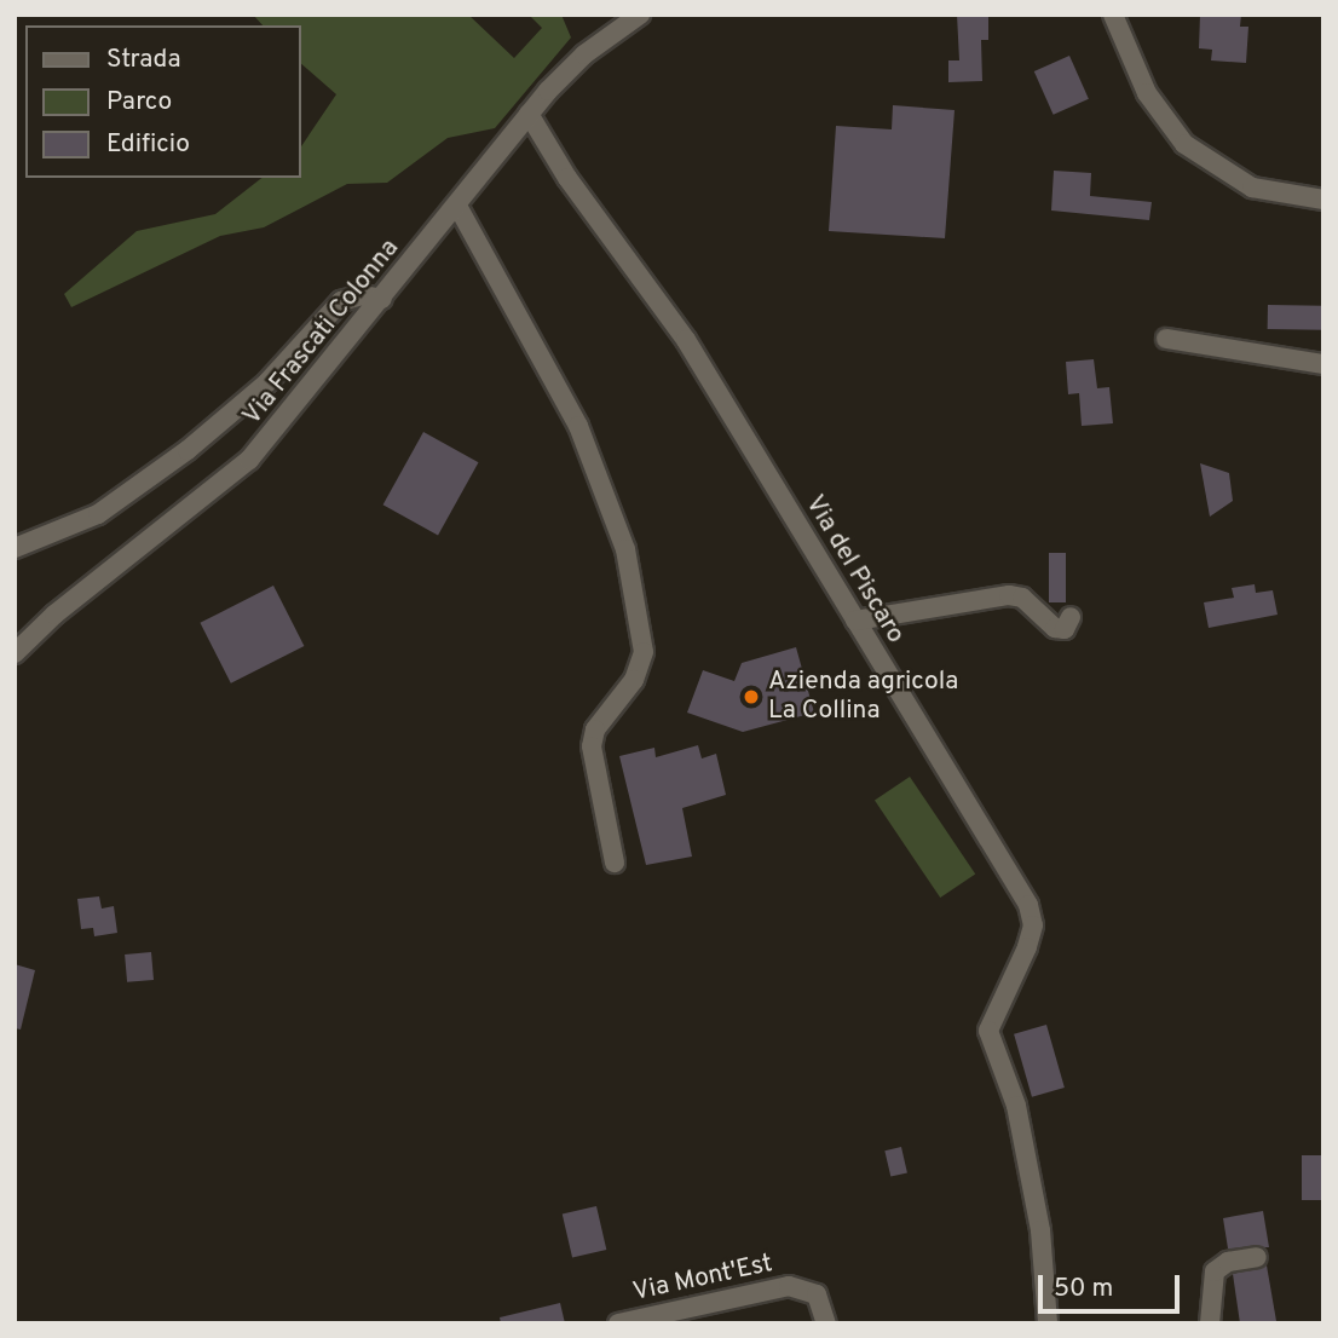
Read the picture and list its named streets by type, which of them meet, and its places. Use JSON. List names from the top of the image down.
{
  "streets": {
    "street": ["Via Frascati Colonna", "Via del Piscaro", "Via Mont'Est"]
  },
  "crossings": [
    ["Via Frascati Colonna", "Via del Piscaro"]
  ],
  "places": ["Azienda agricola La Collina"],
  "legend": ["Strada", "Parco", "Edificio"],
  "scale_bar": "50 m"
}
